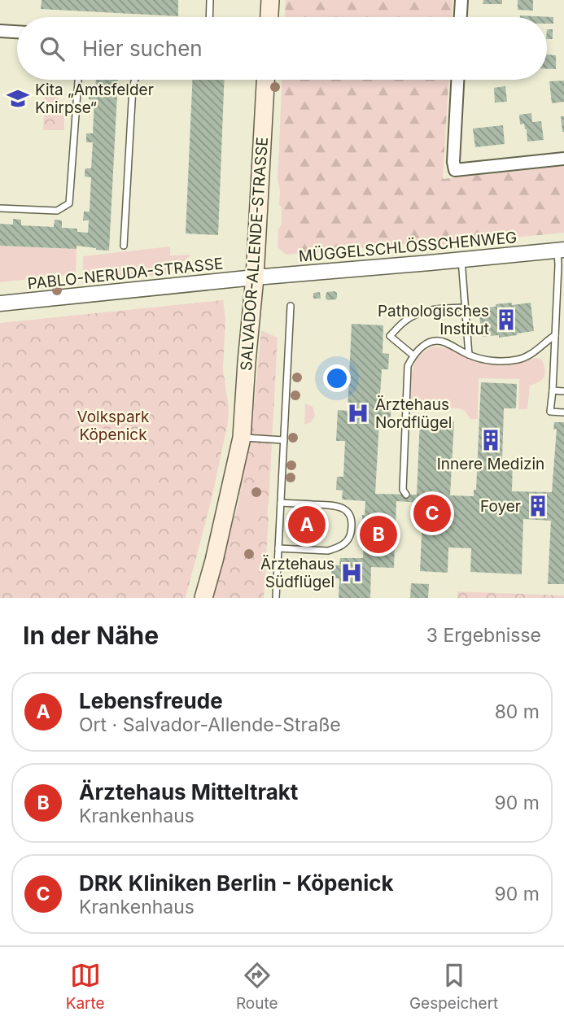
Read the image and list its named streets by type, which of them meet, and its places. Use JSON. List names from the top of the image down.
{
  "streets": {
    "main road": ["SALVADOR-ALLENDE-STRASSE"],
    "street": ["MÜGGELSCHLÖSSCHENWEG", "PABLO-NERUDA-STRASSE"]
  },
  "crossings": [
    ["MÜGGELSCHLÖSSCHENWEG", "SALVADOR-ALLENDE-STRASSE"],
    ["MÜGGELSCHLÖSSCHENWEG", "PABLO-NERUDA-STRASSE"],
    ["SALVADOR-ALLENDE-STRASSE", "PABLO-NERUDA-STRASSE"]
  ],
  "parks": ["Volkspark Köpenick"],
  "places": {
    "school or university": ["Kita „Amtsfelder Knirpse“"],
    "building": ["Pathologisches Institut", "Innere Medizin", "Foyer"],
    "hospital": ["Ärztehaus Nordflügel", "Ärztehaus Südflügel"]
  },
  "page": {
    "search": "Hier suchen",
    "pins": ["C", "A", "B"],
    "heading": ["In der Nähe", "3 Ergebnisse"],
    "list": [
      {
        "mark": "A",
        "name": "Lebensfreude",
        "note": "Ort · Salvador-Allende-Straße",
        "value": "80 m"
      },
      {
        "mark": "B",
        "name": "Ärztehaus Mitteltrakt",
        "note": "Krankenhaus",
        "value": "90 m"
      },
      {
        "mark": "C",
        "name": "DRK Kliniken Berlin - Köpenick",
        "note": "Krankenhaus",
        "value": "90 m"
      }
    ],
    "nav": ["Karte", "Route", "Gespeichert"]
  }
}
